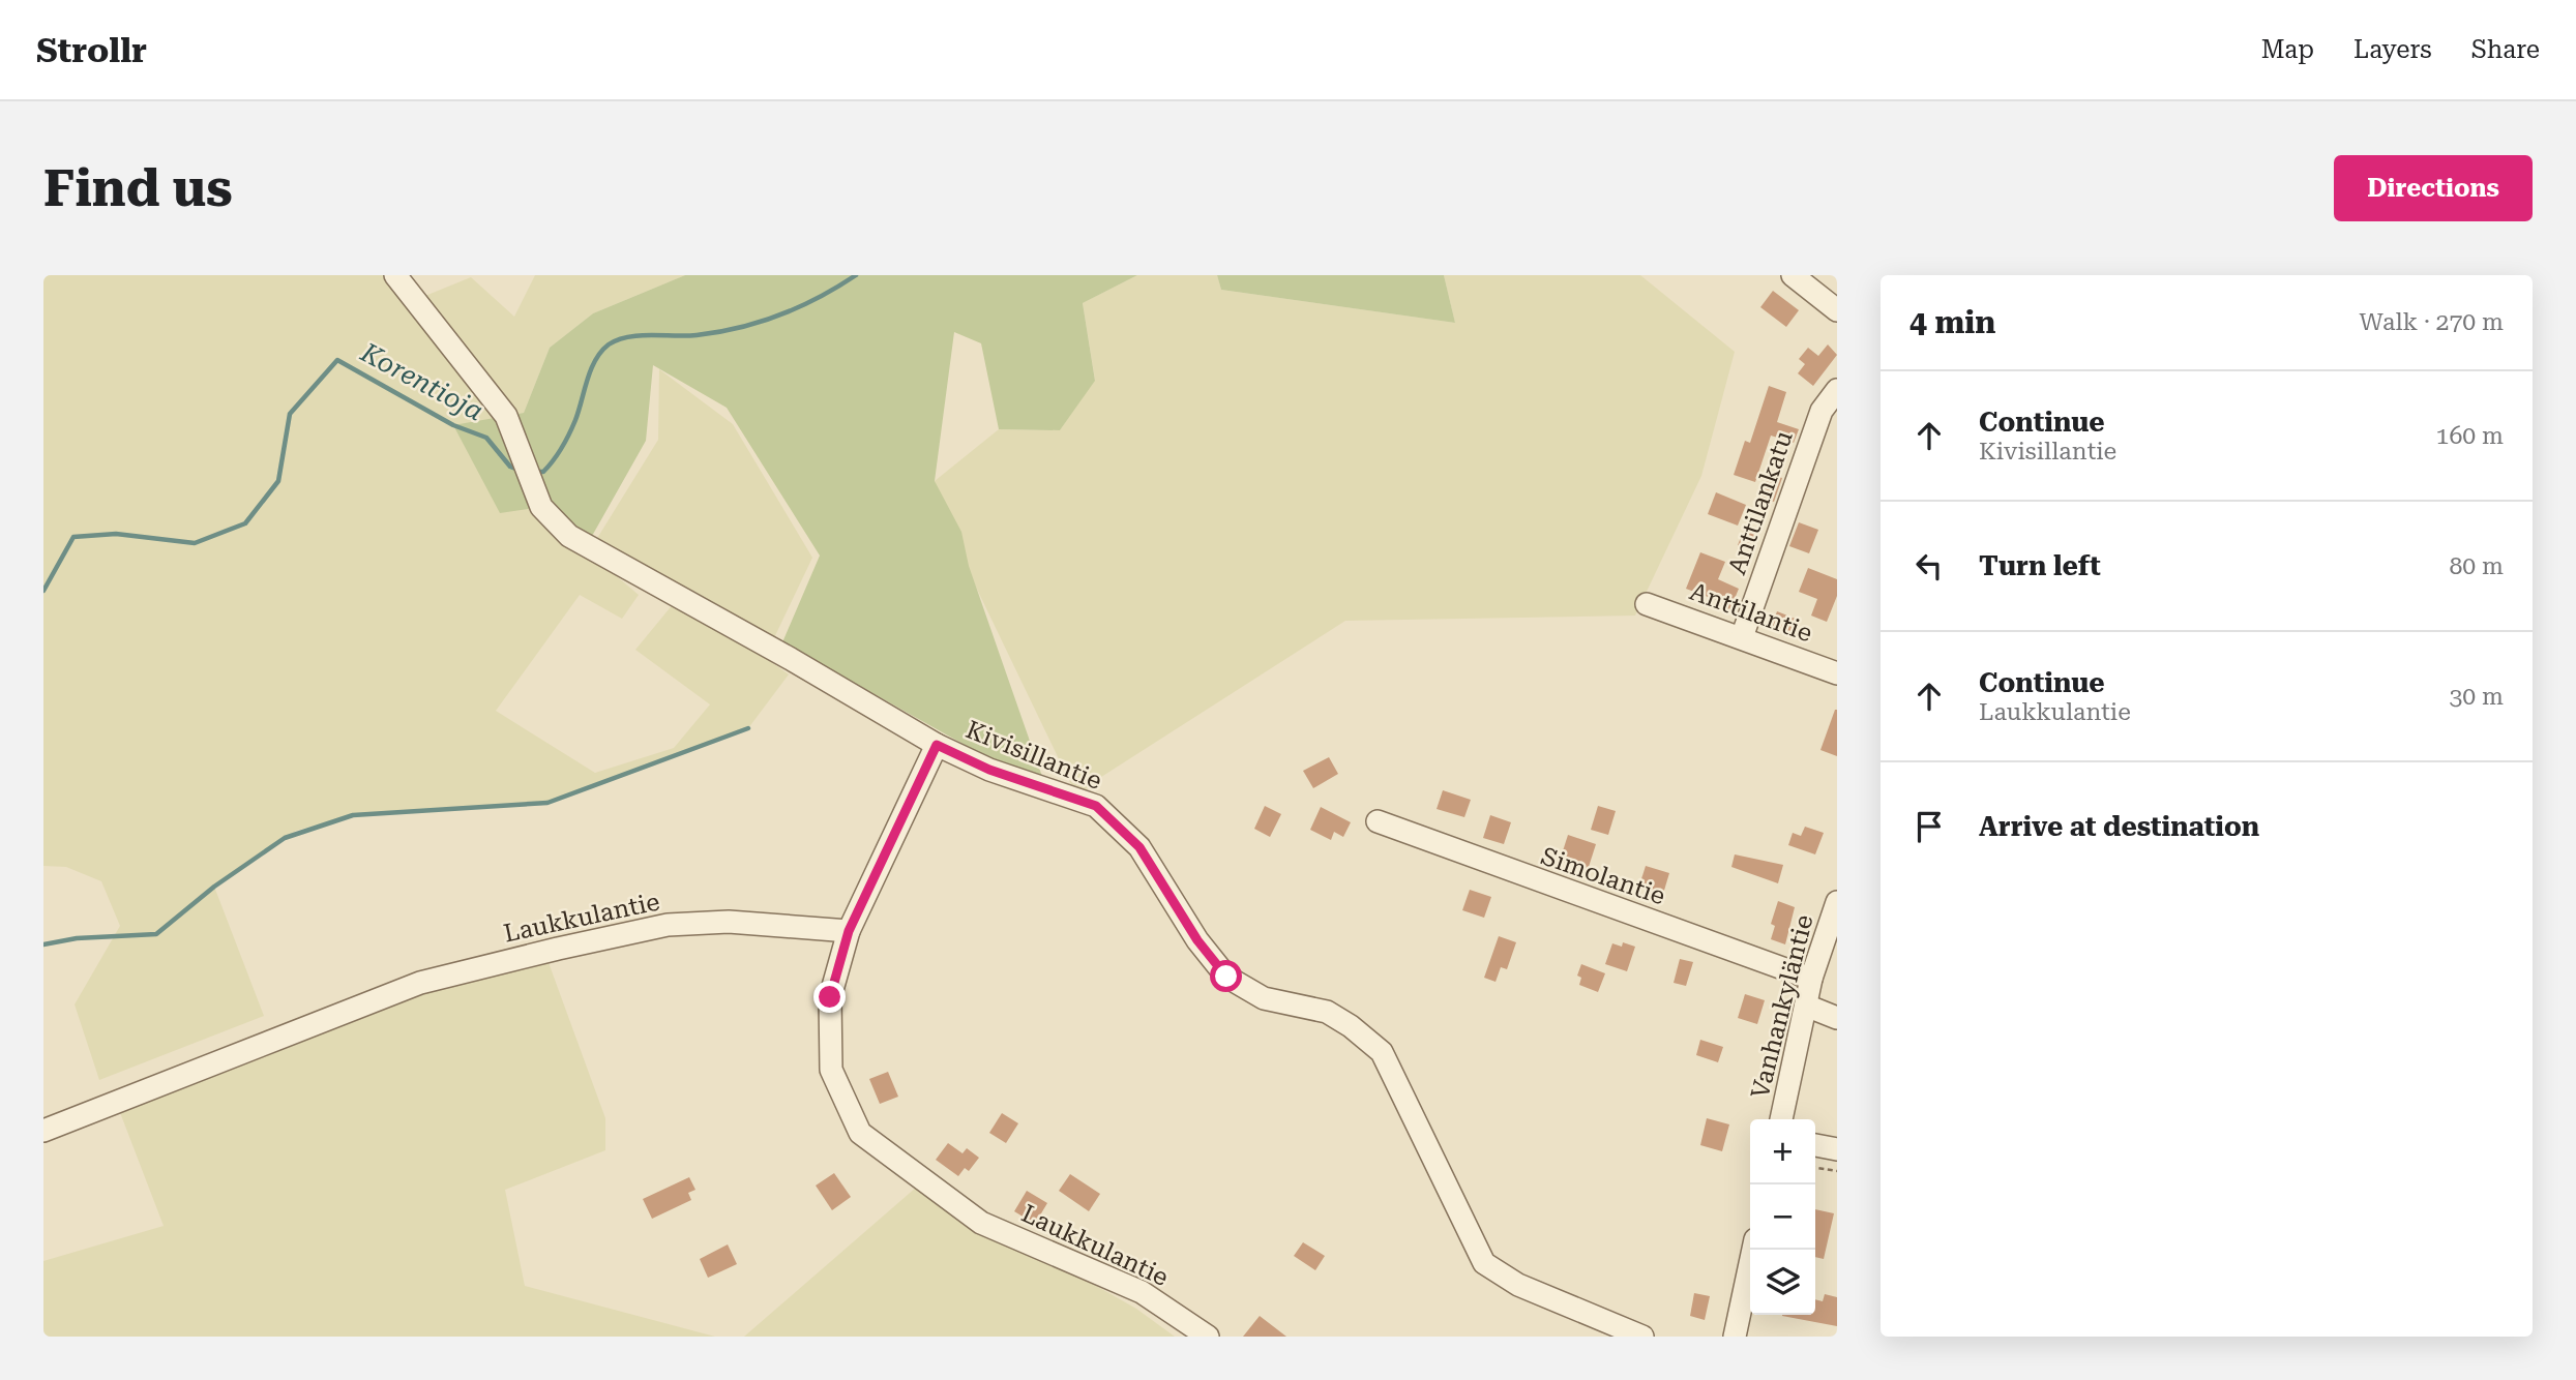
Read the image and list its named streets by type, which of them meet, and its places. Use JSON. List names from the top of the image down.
{
  "streets": {
    "street": [
      "Anttilankatu",
      "Anttilantie",
      "Kivisillantie",
      "Simolantie",
      "Laukkulantie",
      "Vanhankyläntie"
    ]
  },
  "crossings": [
    ["Anttilankatu", "Anttilantie"],
    ["Simolantie", "Vanhankyläntie"]
  ],
  "water": ["Korentioja"],
  "page": {
    "header": "Strollr",
    "nav": ["Map", "Layers", "Share"],
    "buttons": "Directions",
    "title": "Find us",
    "heading": ["4 min", "Walk · 270 m"],
    "list": [
      ["Continue", "Kivisillantie", "160 m"],
      ["Turn left", "80 m"],
      ["Continue", "Laukkulantie", "30 m"],
      "Arrive at destination"
    ],
    "map_buttons": ["+", "−"]
  }
}
